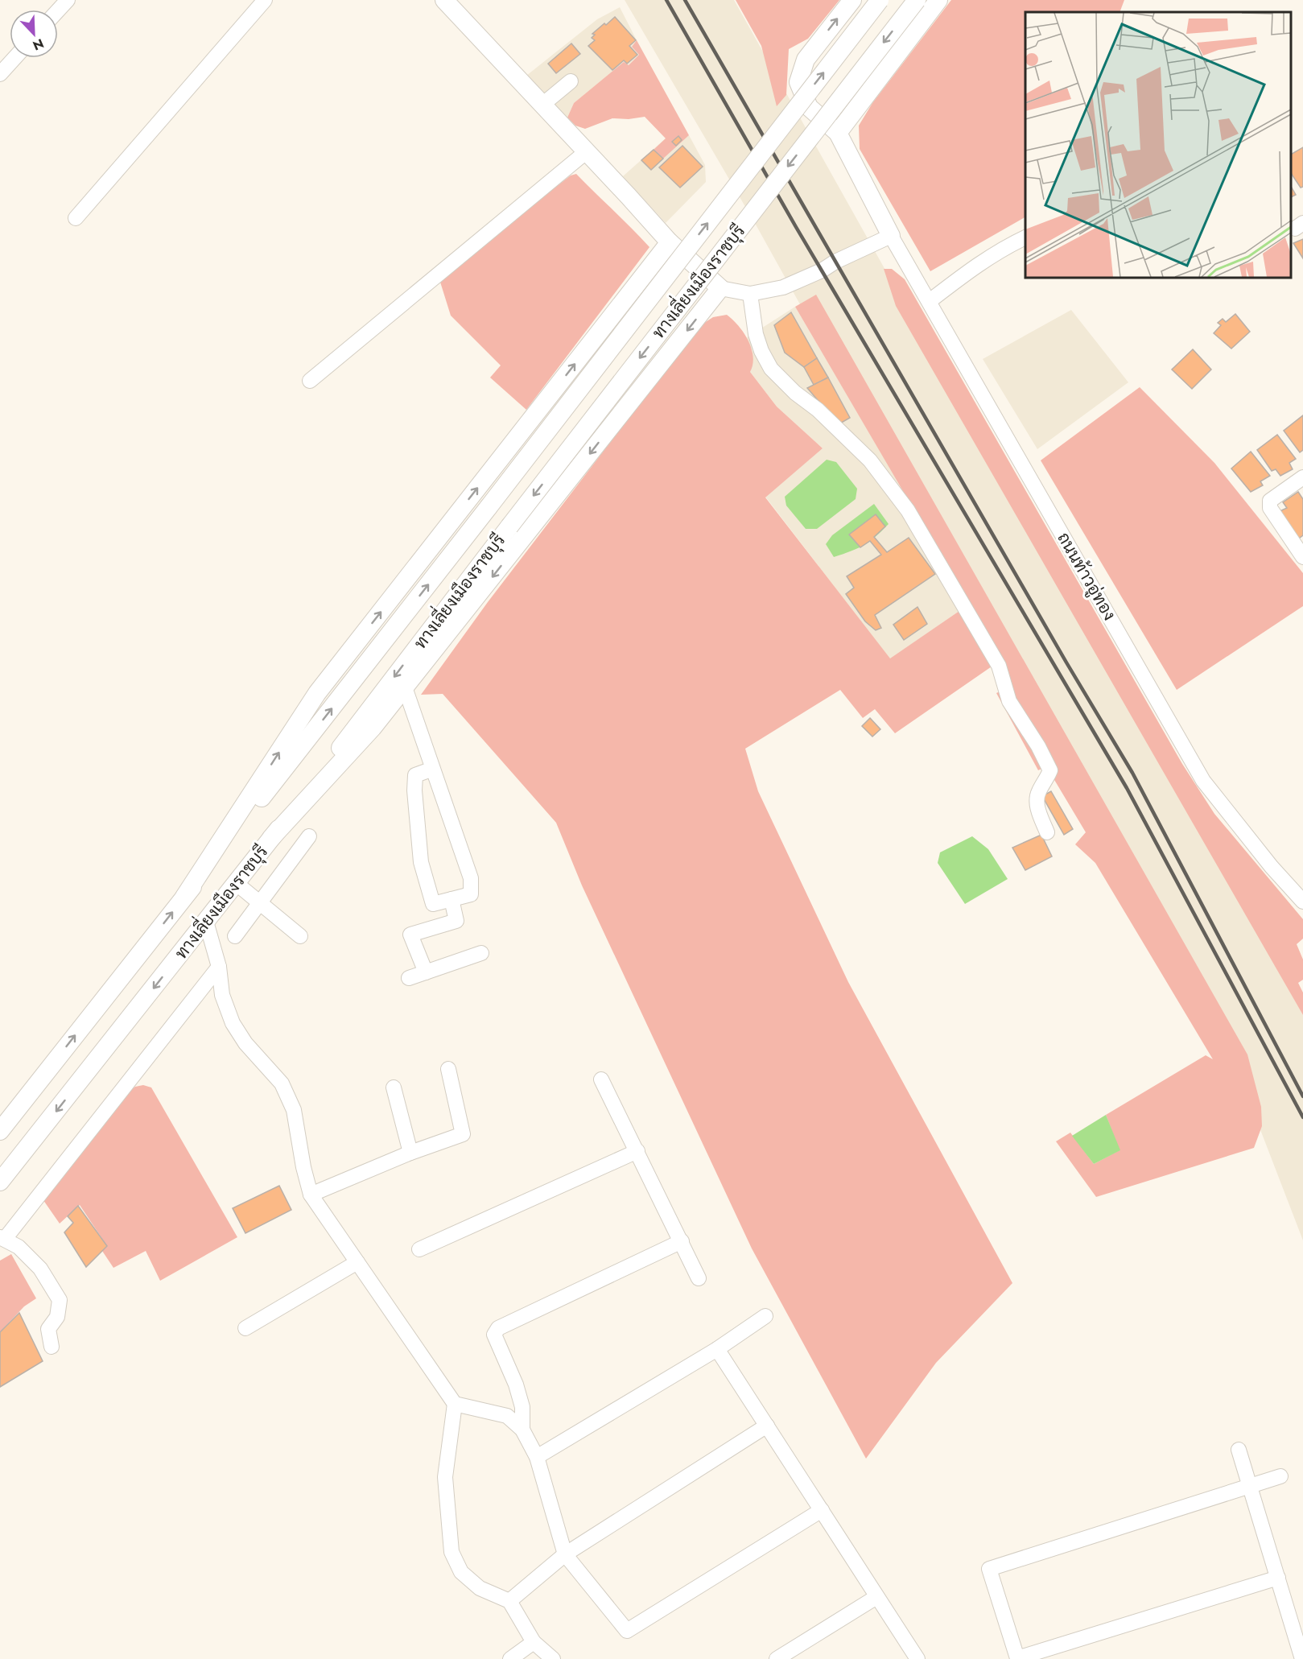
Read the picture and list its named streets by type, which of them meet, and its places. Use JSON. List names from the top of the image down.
{
  "streets": {
    "main road": ["ทางเลี่ยงเมืองราชบุรี"],
    "street": ["ถนนท้าวอู่ทอง"]
  },
  "north": "bottom right"
}
